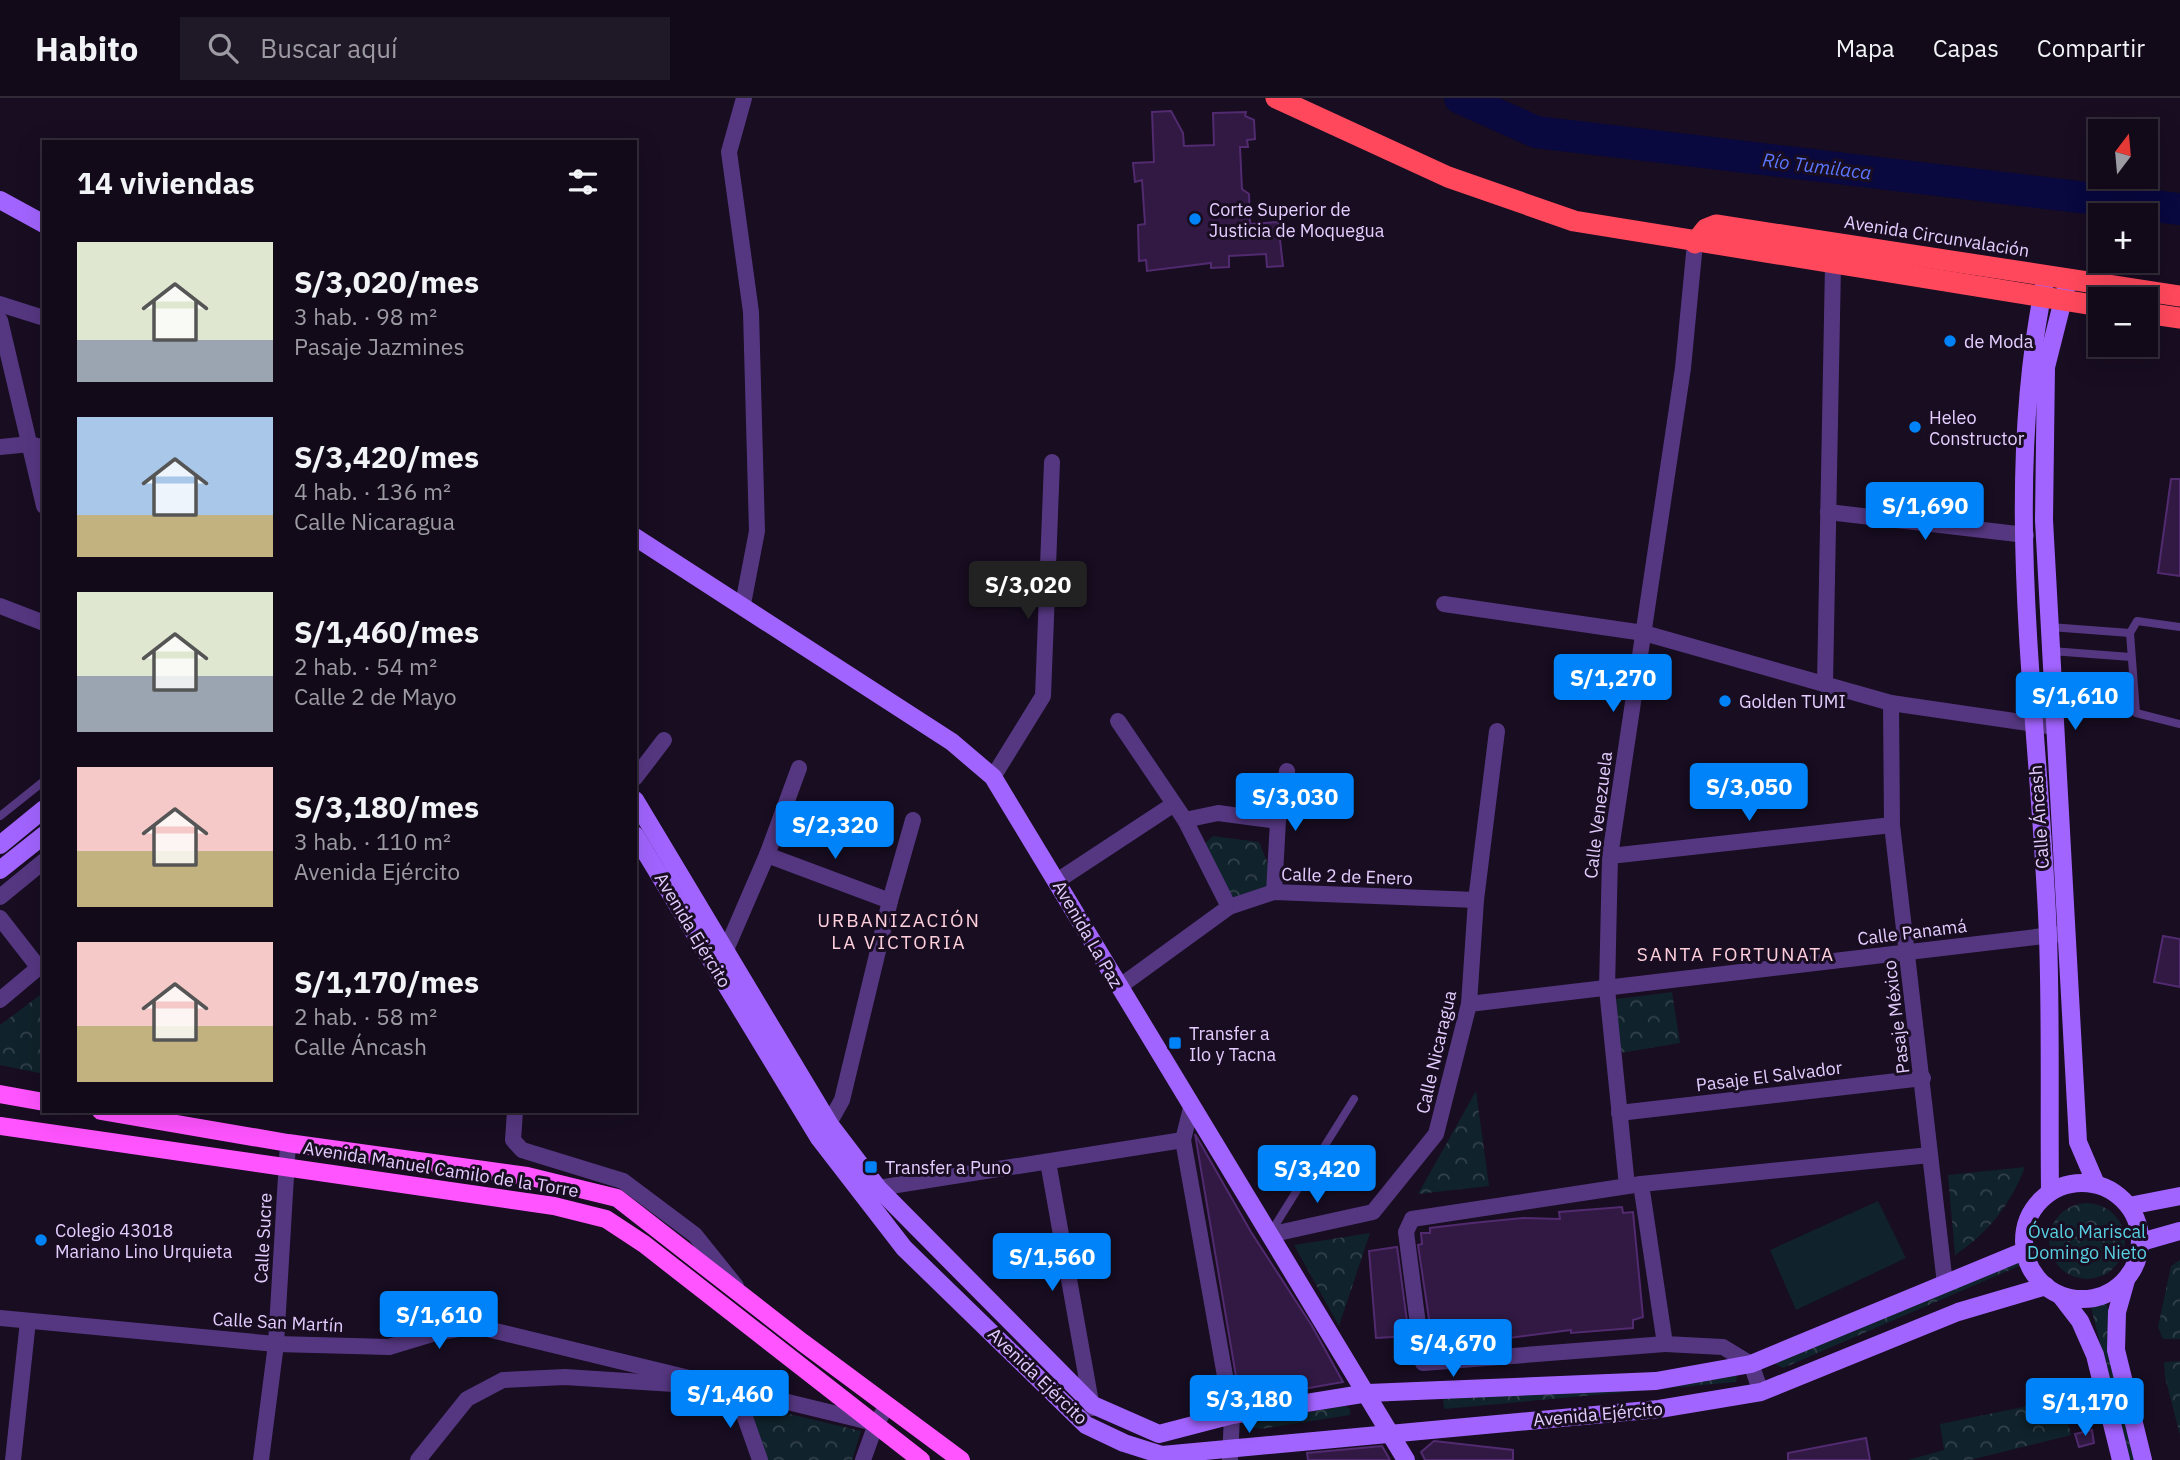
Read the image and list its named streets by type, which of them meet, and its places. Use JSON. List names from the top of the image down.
{
  "streets": {
    "highway": ["Avenida Circunvalación"],
    "main road": [
      "Calle Áncash",
      "Avenida Ejército",
      "Avenida La Paz",
      "Avenida Manuel Camilo de la Torre"
    ],
    "street": [
      "Calle Venezuela",
      "Calle 2 de Enero",
      "Calle Panamá",
      "Pasaje México",
      "Calle Nicaragua",
      "Pasaje El Salvador",
      "Calle Sucre",
      "Calle San Martín"
    ]
  },
  "crossings": [
    ["Avenida Circunvalación", "Calle Venezuela"],
    ["Avenida Circunvalación", "Calle Áncash"],
    ["Calle Venezuela", "Calle Panamá"],
    ["Calle Venezuela", "Pasaje El Salvador"],
    ["Calle Áncash", "Avenida Ejército"],
    ["Calle Áncash", "Calle Panamá"],
    ["Calle 2 de Enero", "Avenida La Paz"],
    ["Calle 2 de Enero", "Calle Nicaragua"],
    ["Avenida Ejército", "Avenida La Paz"],
    ["Avenida Ejército", "Pasaje México"],
    ["Calle Panamá", "Pasaje México"],
    ["Calle Panamá", "Calle Nicaragua"],
    ["Avenida La Paz", "Calle Nicaragua"],
    ["Pasaje México", "Pasaje El Salvador"],
    ["Avenida Manuel Camilo de la Torre", "Calle Sucre"],
    ["Avenida Manuel Camilo de la Torre", "Calle San Martín"],
    ["Calle Sucre", "Calle San Martín"]
  ],
  "districts": ["URBANIZACIÓN LA VICTORIA", "SANTA FORTUNATA"],
  "water": ["Río Tumilaca"],
  "parks": ["Óvalo Mariscal Domingo Nieto"],
  "places": {
    "other": [
      "Corte Superior de Justicia de Moquegua",
      "de Moda",
      "Heleo Constructor",
      "Golden TUMI",
      "Colegio 43018 Mariano Lino Urquieta"
    ],
    "transit": ["Transfer a Ilo y Tacna", "Transfer a Puno"]
  },
  "north": "top",
  "page": {
    "header": "Habito",
    "search": "Buscar aquí",
    "nav": ["Mapa", "Capas", "Compartir"],
    "map_buttons": ["+", "−"],
    "heading": "14 viviendas",
    "list": [
      {
        "name": "S/3,020/mes",
        "note": "3 hab. · 98 m² · Pasaje Jazmines"
      },
      {
        "name": "S/3,420/mes",
        "note": "4 hab. · 136 m² · Calle Nicaragua"
      },
      {
        "name": "S/1,460/mes",
        "note": "2 hab. · 54 m² · Calle 2 de Mayo"
      },
      {
        "name": "S/3,180/mes",
        "note": "3 hab. · 110 m² · Avenida Ejército"
      },
      {
        "name": "S/1,170/mes",
        "note": "2 hab. · 58 m² · Calle Áncash"
      }
    ],
    "price": [
      "S/1,690",
      "S/3,020",
      "S/1,270",
      "S/1,610",
      "S/3,050",
      "S/3,030",
      "S/2,320",
      "S/3,420",
      "S/1,560",
      "S/1,610",
      "S/4,670",
      "S/1,460",
      "S/3,180",
      "S/1,170"
    ]
  }
}
